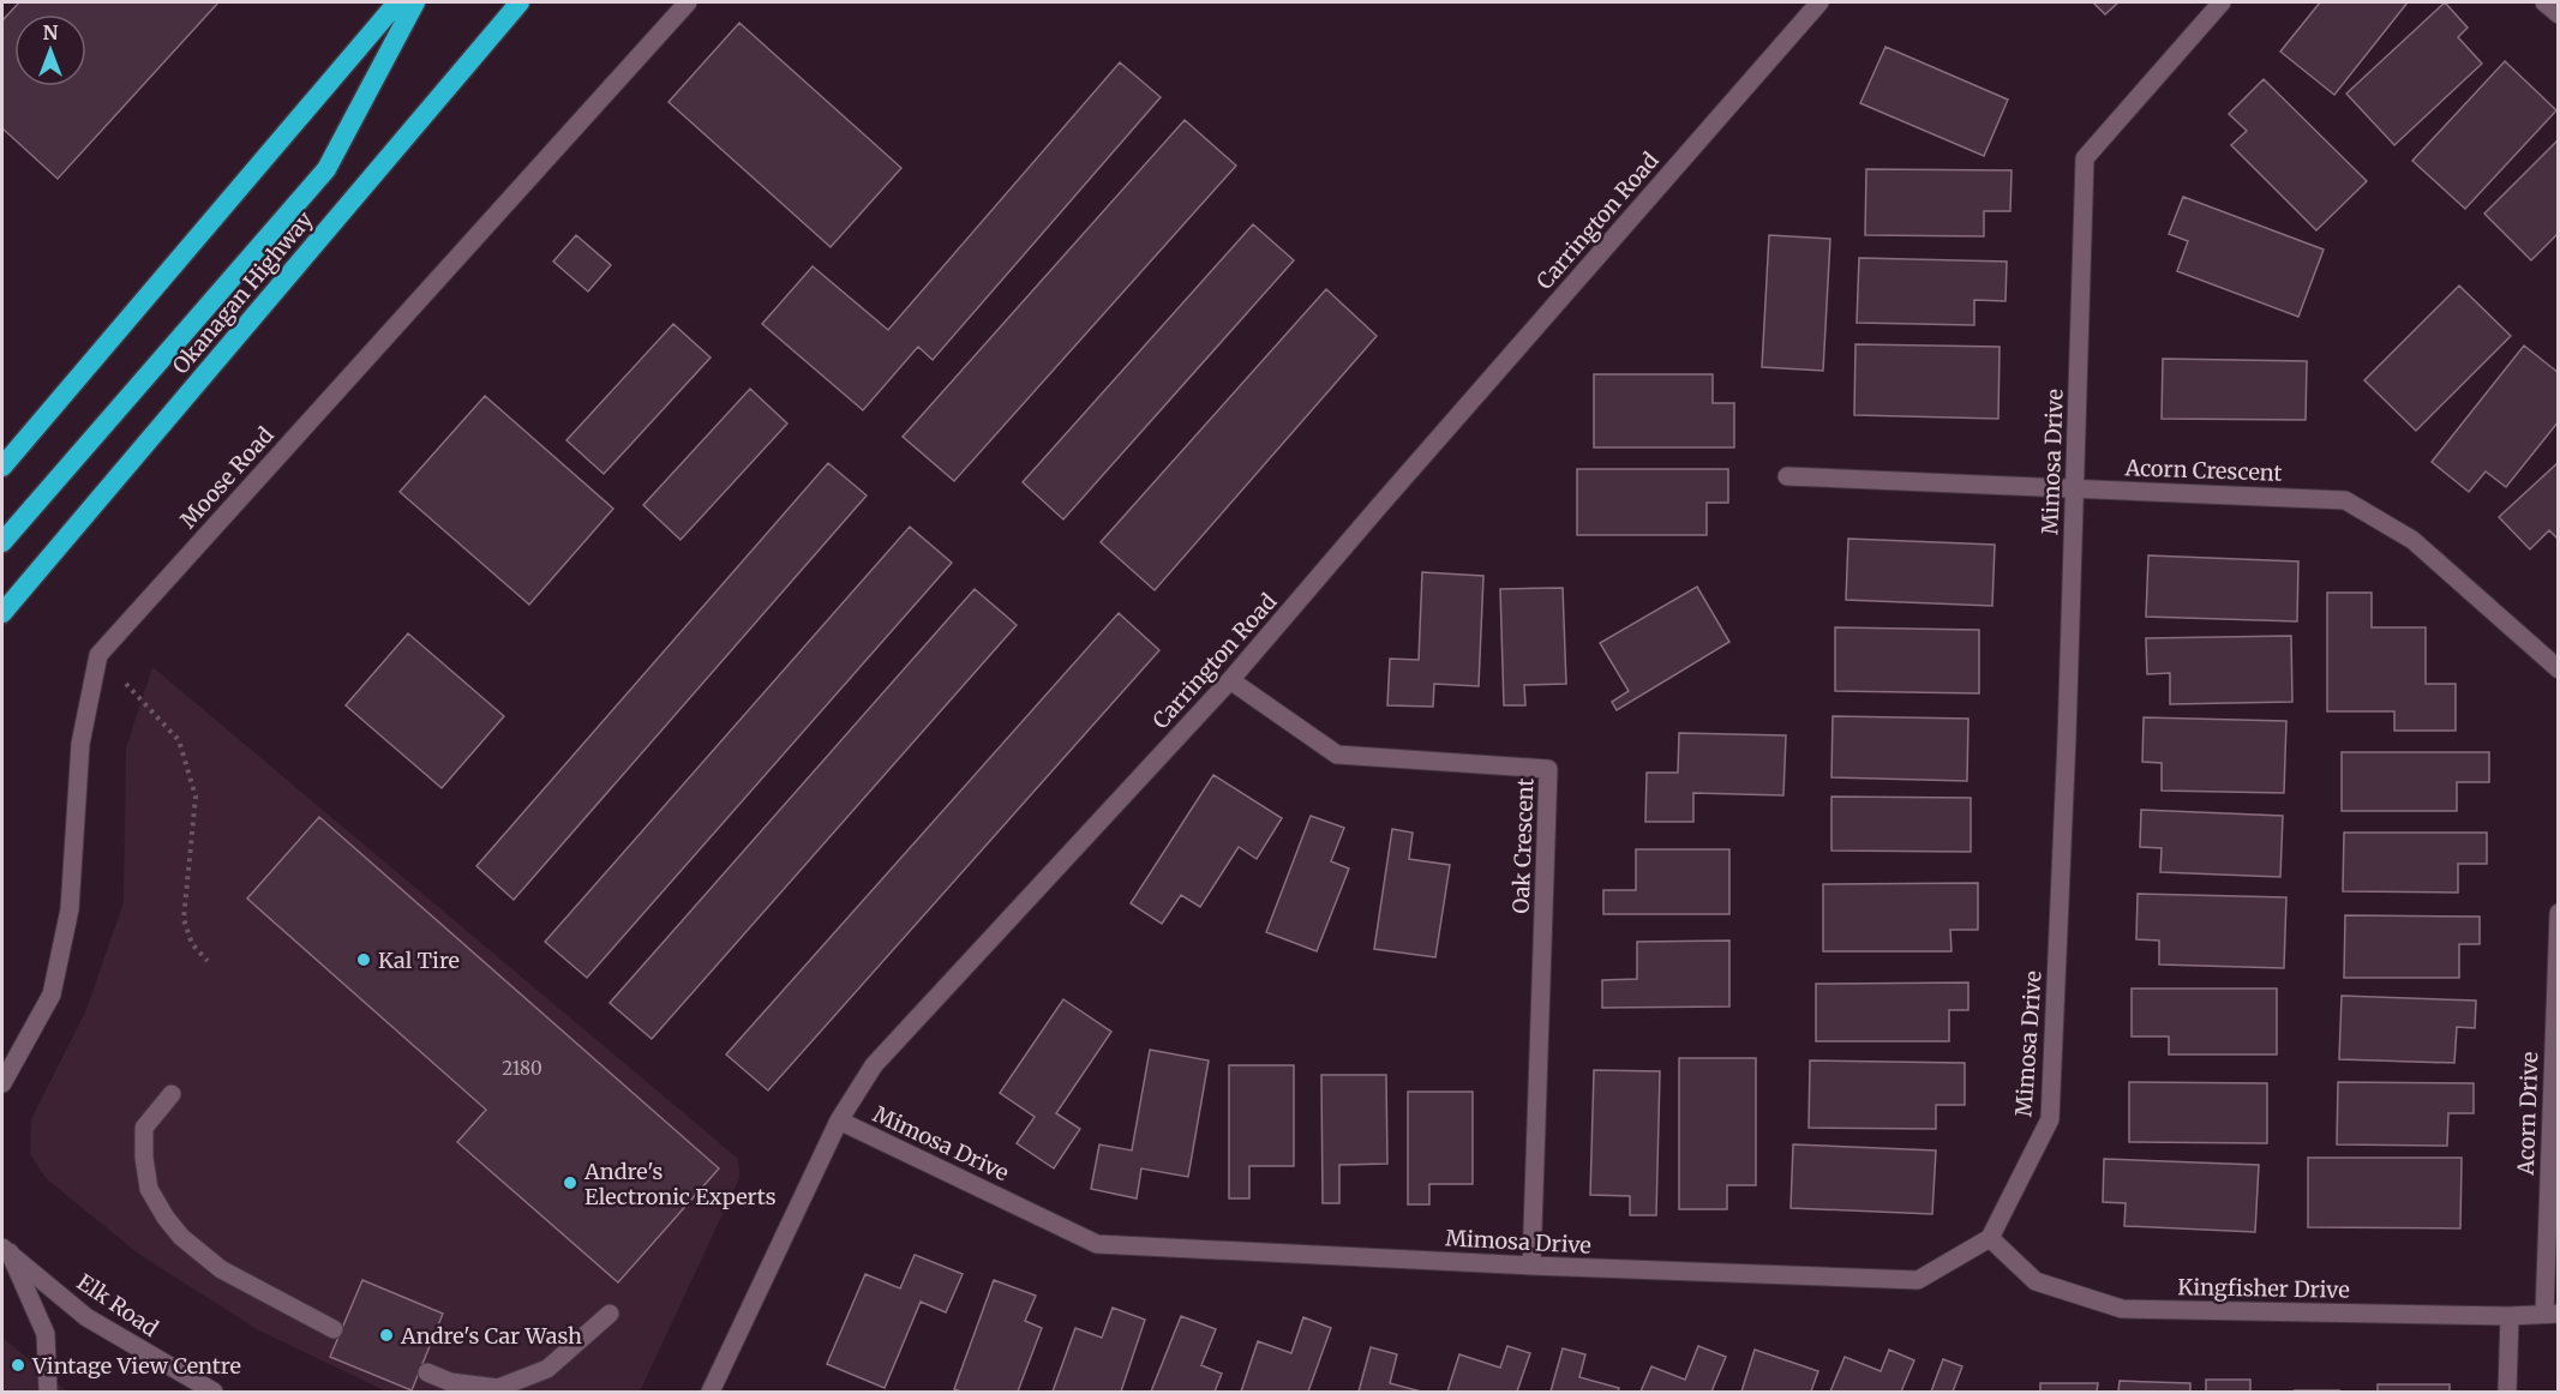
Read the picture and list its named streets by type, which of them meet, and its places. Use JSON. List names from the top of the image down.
{
  "streets": {
    "highway": ["Okanagan Highway"],
    "street": [
      "Carrington Road",
      "Mimosa Drive",
      "Acorn Crescent",
      "Moose Road",
      "Oak Crescent",
      "Acorn Drive",
      "Kingfisher Drive",
      "Elk Road"
    ]
  },
  "crossings": [
    ["Carrington Road", "Mimosa Drive"],
    ["Carrington Road", "Oak Crescent"],
    ["Mimosa Drive", "Acorn Crescent"],
    ["Mimosa Drive", "Oak Crescent"],
    ["Mimosa Drive", "Kingfisher Drive"],
    ["Acorn Drive", "Kingfisher Drive"]
  ],
  "places": [
    "Kal Tire",
    "Andre's Electronic Experts",
    "Andre's Car Wash",
    "Vintage View Centre"
  ],
  "house_numbers": ["2180"],
  "north": "top"
}
